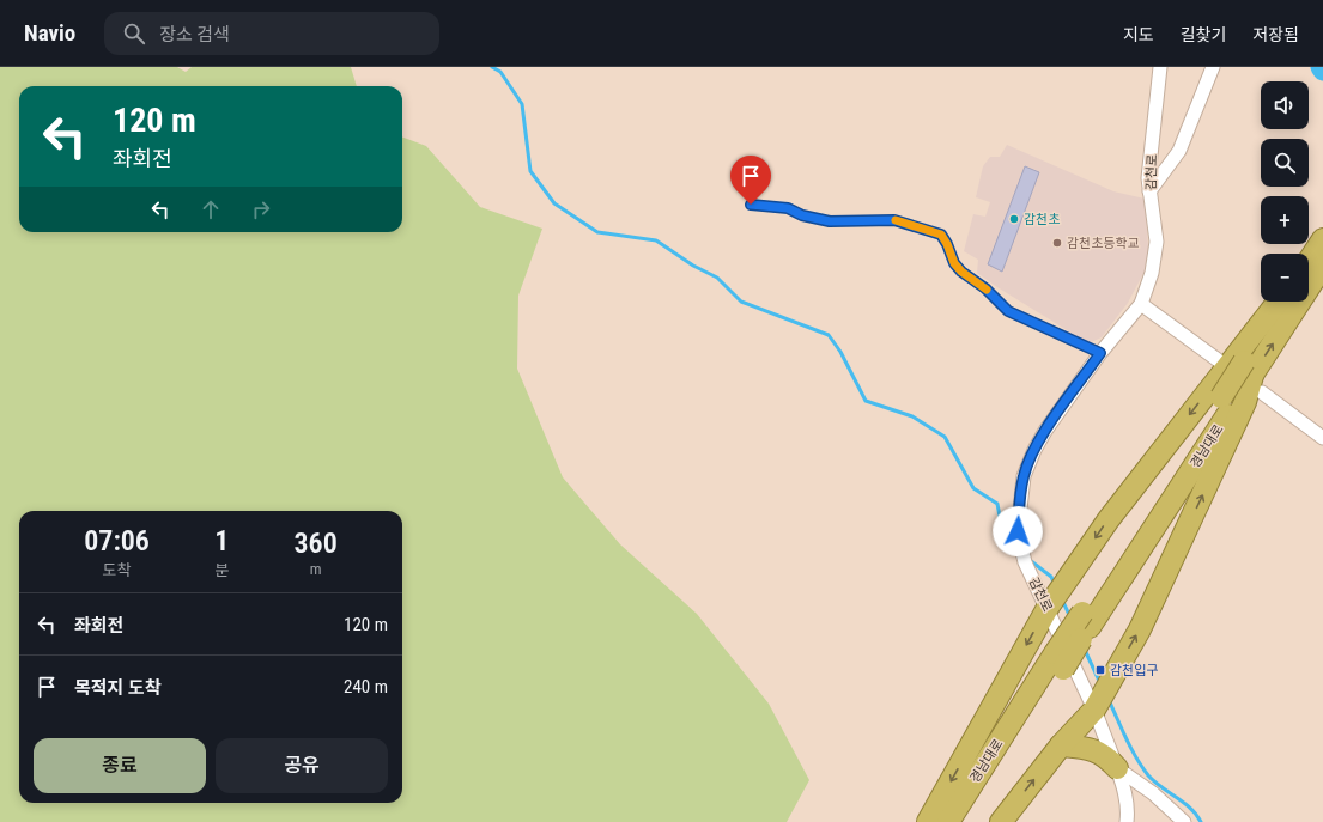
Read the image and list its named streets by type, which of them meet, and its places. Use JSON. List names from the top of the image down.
{
  "streets": {
    "highway": ["경남대로"],
    "street": ["감천로"]
  },
  "places": {
    "other": ["감천초", "감천초등학교"],
    "transit": ["감천입구"]
  },
  "page": {
    "header": "Navio",
    "search": "장소 검색",
    "nav": ["지도", "길찾기", "저장됨"],
    "map_buttons": ["+", "−"],
    "turn": ["120 m", "좌회전"],
    "eta": [
      "07:06",
      "도착",
      "1",
      "분",
      "360",
      "m"
    ],
    "list": [
      {
        "name": "좌회전",
        "value": "120 m"
      },
      {
        "name": "목적지 도착",
        "value": "240 m"
      }
    ],
    "buttons": ["종료", "공유"]
  }
}
